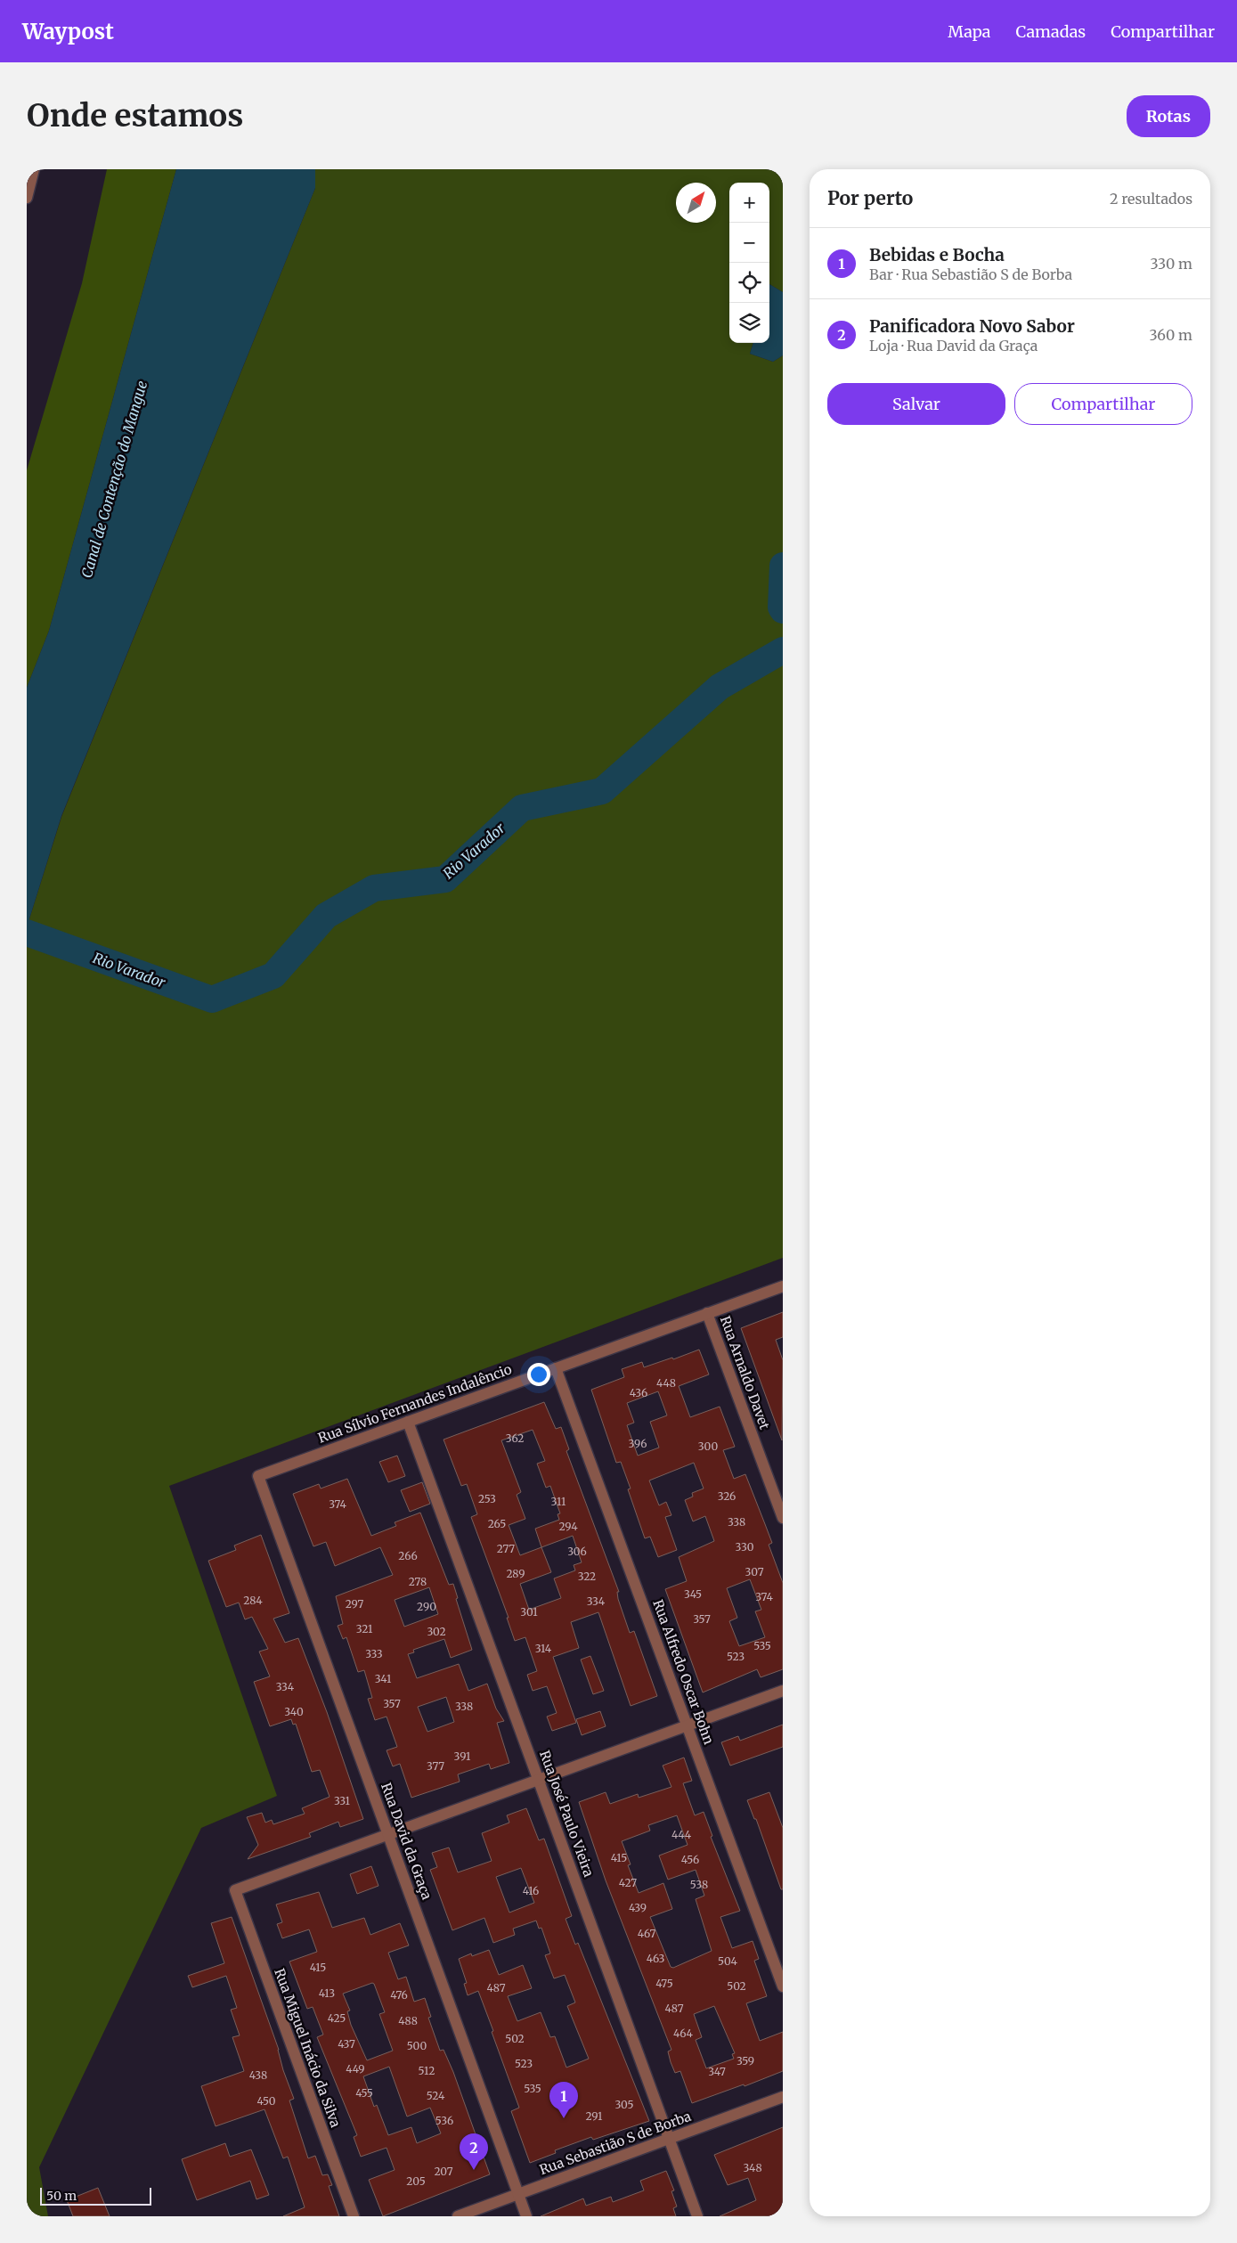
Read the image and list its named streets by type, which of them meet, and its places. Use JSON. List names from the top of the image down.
{
  "streets": {
    "street": [
      "Rua Arnaldo Davet",
      "Rua Sílvio Fernandes Indalêncio",
      "Rua Alfredo Oscar Bohn",
      "Rua José Paulo Vieira",
      "Rua David da Graça",
      "Rua Miguel Inácio da Silva",
      "Rua Sebastião S de Borba"
    ]
  },
  "crossings": [
    ["Rua Arnaldo Davet", "Rua Sílvio Fernandes Indalêncio"],
    ["Rua Sílvio Fernandes Indalêncio", "Rua Alfredo Oscar Bohn"],
    ["Rua Sílvio Fernandes Indalêncio", "Rua José Paulo Vieira"],
    ["Rua Sílvio Fernandes Indalêncio", "Rua David da Graça"],
    ["Rua José Paulo Vieira", "Rua Sebastião S de Borba"],
    ["Rua David da Graça", "Rua Miguel Inácio da Silva"],
    ["Rua David da Graça", "Rua Sebastião S de Borba"]
  ],
  "water": ["Canal de Contenção do Mangue", "Rio Varador"],
  "house_numbers": [
    "448",
    "436",
    "362",
    "396",
    "300",
    "326",
    "253",
    "311",
    "374",
    "338",
    "265",
    "294",
    "330",
    "277",
    "306",
    "266",
    "307",
    "289",
    "322",
    "278",
    "345",
    "374",
    "284",
    "334",
    "297",
    "290",
    "301",
    "357",
    "321",
    "302",
    "535",
    "314",
    "333",
    "523",
    "341",
    "334",
    "357",
    "338",
    "340",
    "391",
    "377",
    "331",
    "444",
    "415",
    "456",
    "427",
    "538",
    "416",
    "439",
    "467",
    "463",
    "504",
    "415",
    "475",
    "502",
    "487",
    "413",
    "476",
    "487",
    "425",
    "488",
    "464",
    "502",
    "437",
    "500",
    "359",
    "523",
    "449",
    "512",
    "347",
    "438",
    "535",
    "455",
    "524",
    "450",
    "305",
    "291",
    "536",
    "348",
    "207",
    "205"
  ],
  "scale_bar": "50 m",
  "north": "top right",
  "page": {
    "header": "Waypost",
    "nav": ["Mapa", "Camadas", "Compartilhar"],
    "buttons": [
      "Rotas",
      ["Salvar", "Compartilhar"]
    ],
    "title": "Onde estamos",
    "heading": ["Por perto", "2 resultados"],
    "map_buttons": ["+", "−"],
    "list": [
      {
        "mark": "1",
        "name": "Bebidas e Bocha",
        "note": "Bar · Rua Sebastião S de Borba",
        "value": "330 m"
      },
      {
        "mark": "2",
        "name": "Panificadora Novo Sabor",
        "note": "Loja · Rua David da Graça",
        "value": "360 m"
      }
    ],
    "pins": ["1", "2"],
    "scale": "50 m"
  }
}
